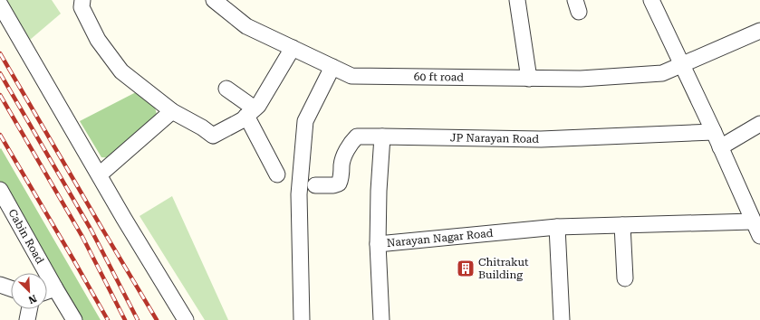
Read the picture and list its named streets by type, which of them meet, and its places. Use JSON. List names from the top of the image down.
{
  "streets": {
    "street": [
      "60 ft road",
      "JP Narayan Road",
      "Cabin Road",
      "Narayan Nagar Road"
    ]
  },
  "places": {
    "building": ["Chitrakut Building"]
  },
  "north": "bottom right"
}
